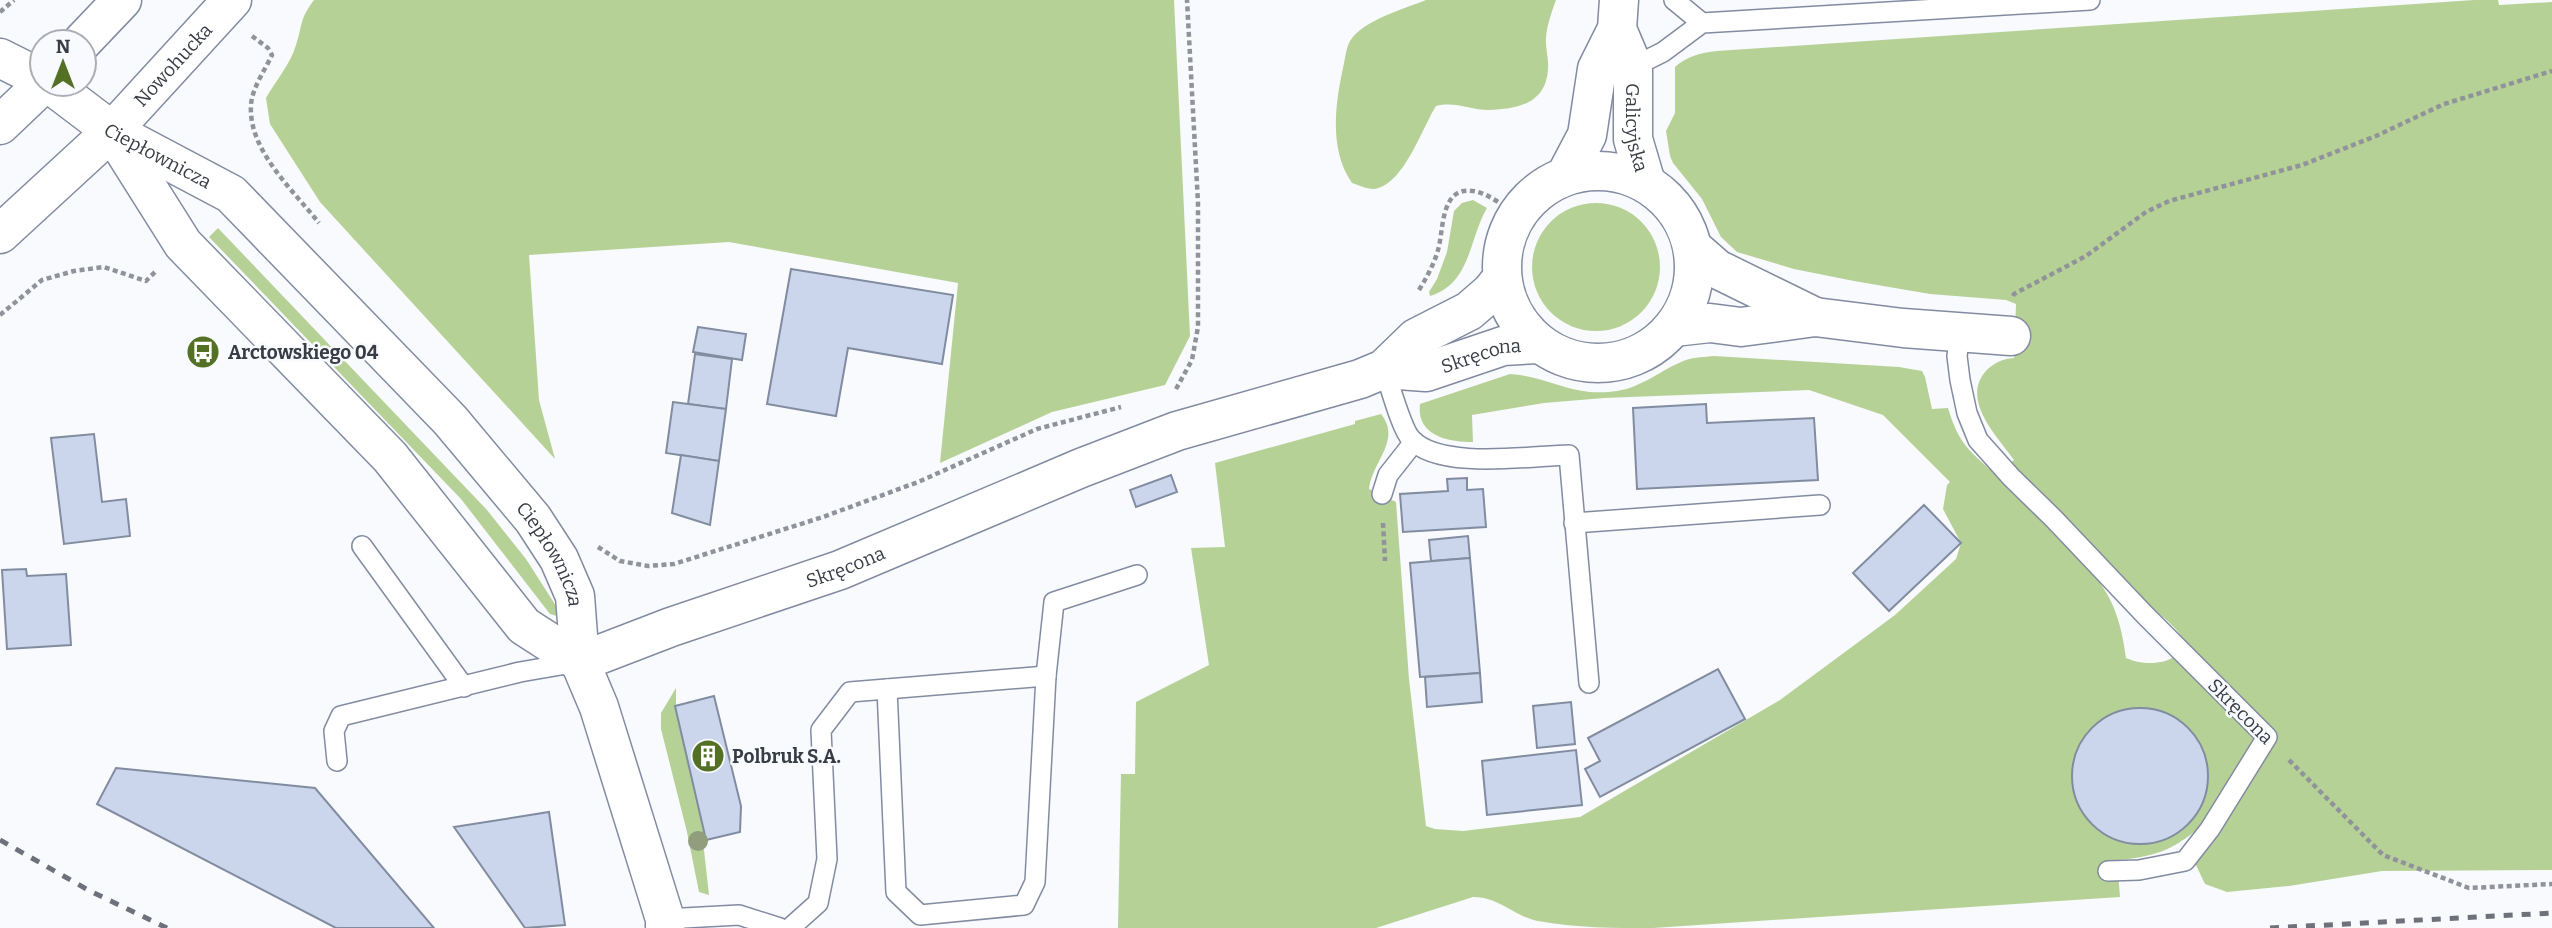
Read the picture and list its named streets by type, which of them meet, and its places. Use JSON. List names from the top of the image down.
{
  "streets": {
    "street": [
      "Nowohucka",
      "Galicyjska",
      "Ciepłownicza",
      "Skręcona"
    ]
  },
  "crossings": [
    ["Nowohucka", "Ciepłownicza"],
    ["Galicyjska", "Skręcona"],
    ["Ciepłownicza", "Skręcona"]
  ],
  "places": {
    "bus stop": ["Arctowskiego 04"],
    "building": ["Polbruk S.A."]
  },
  "north": "top"
}
